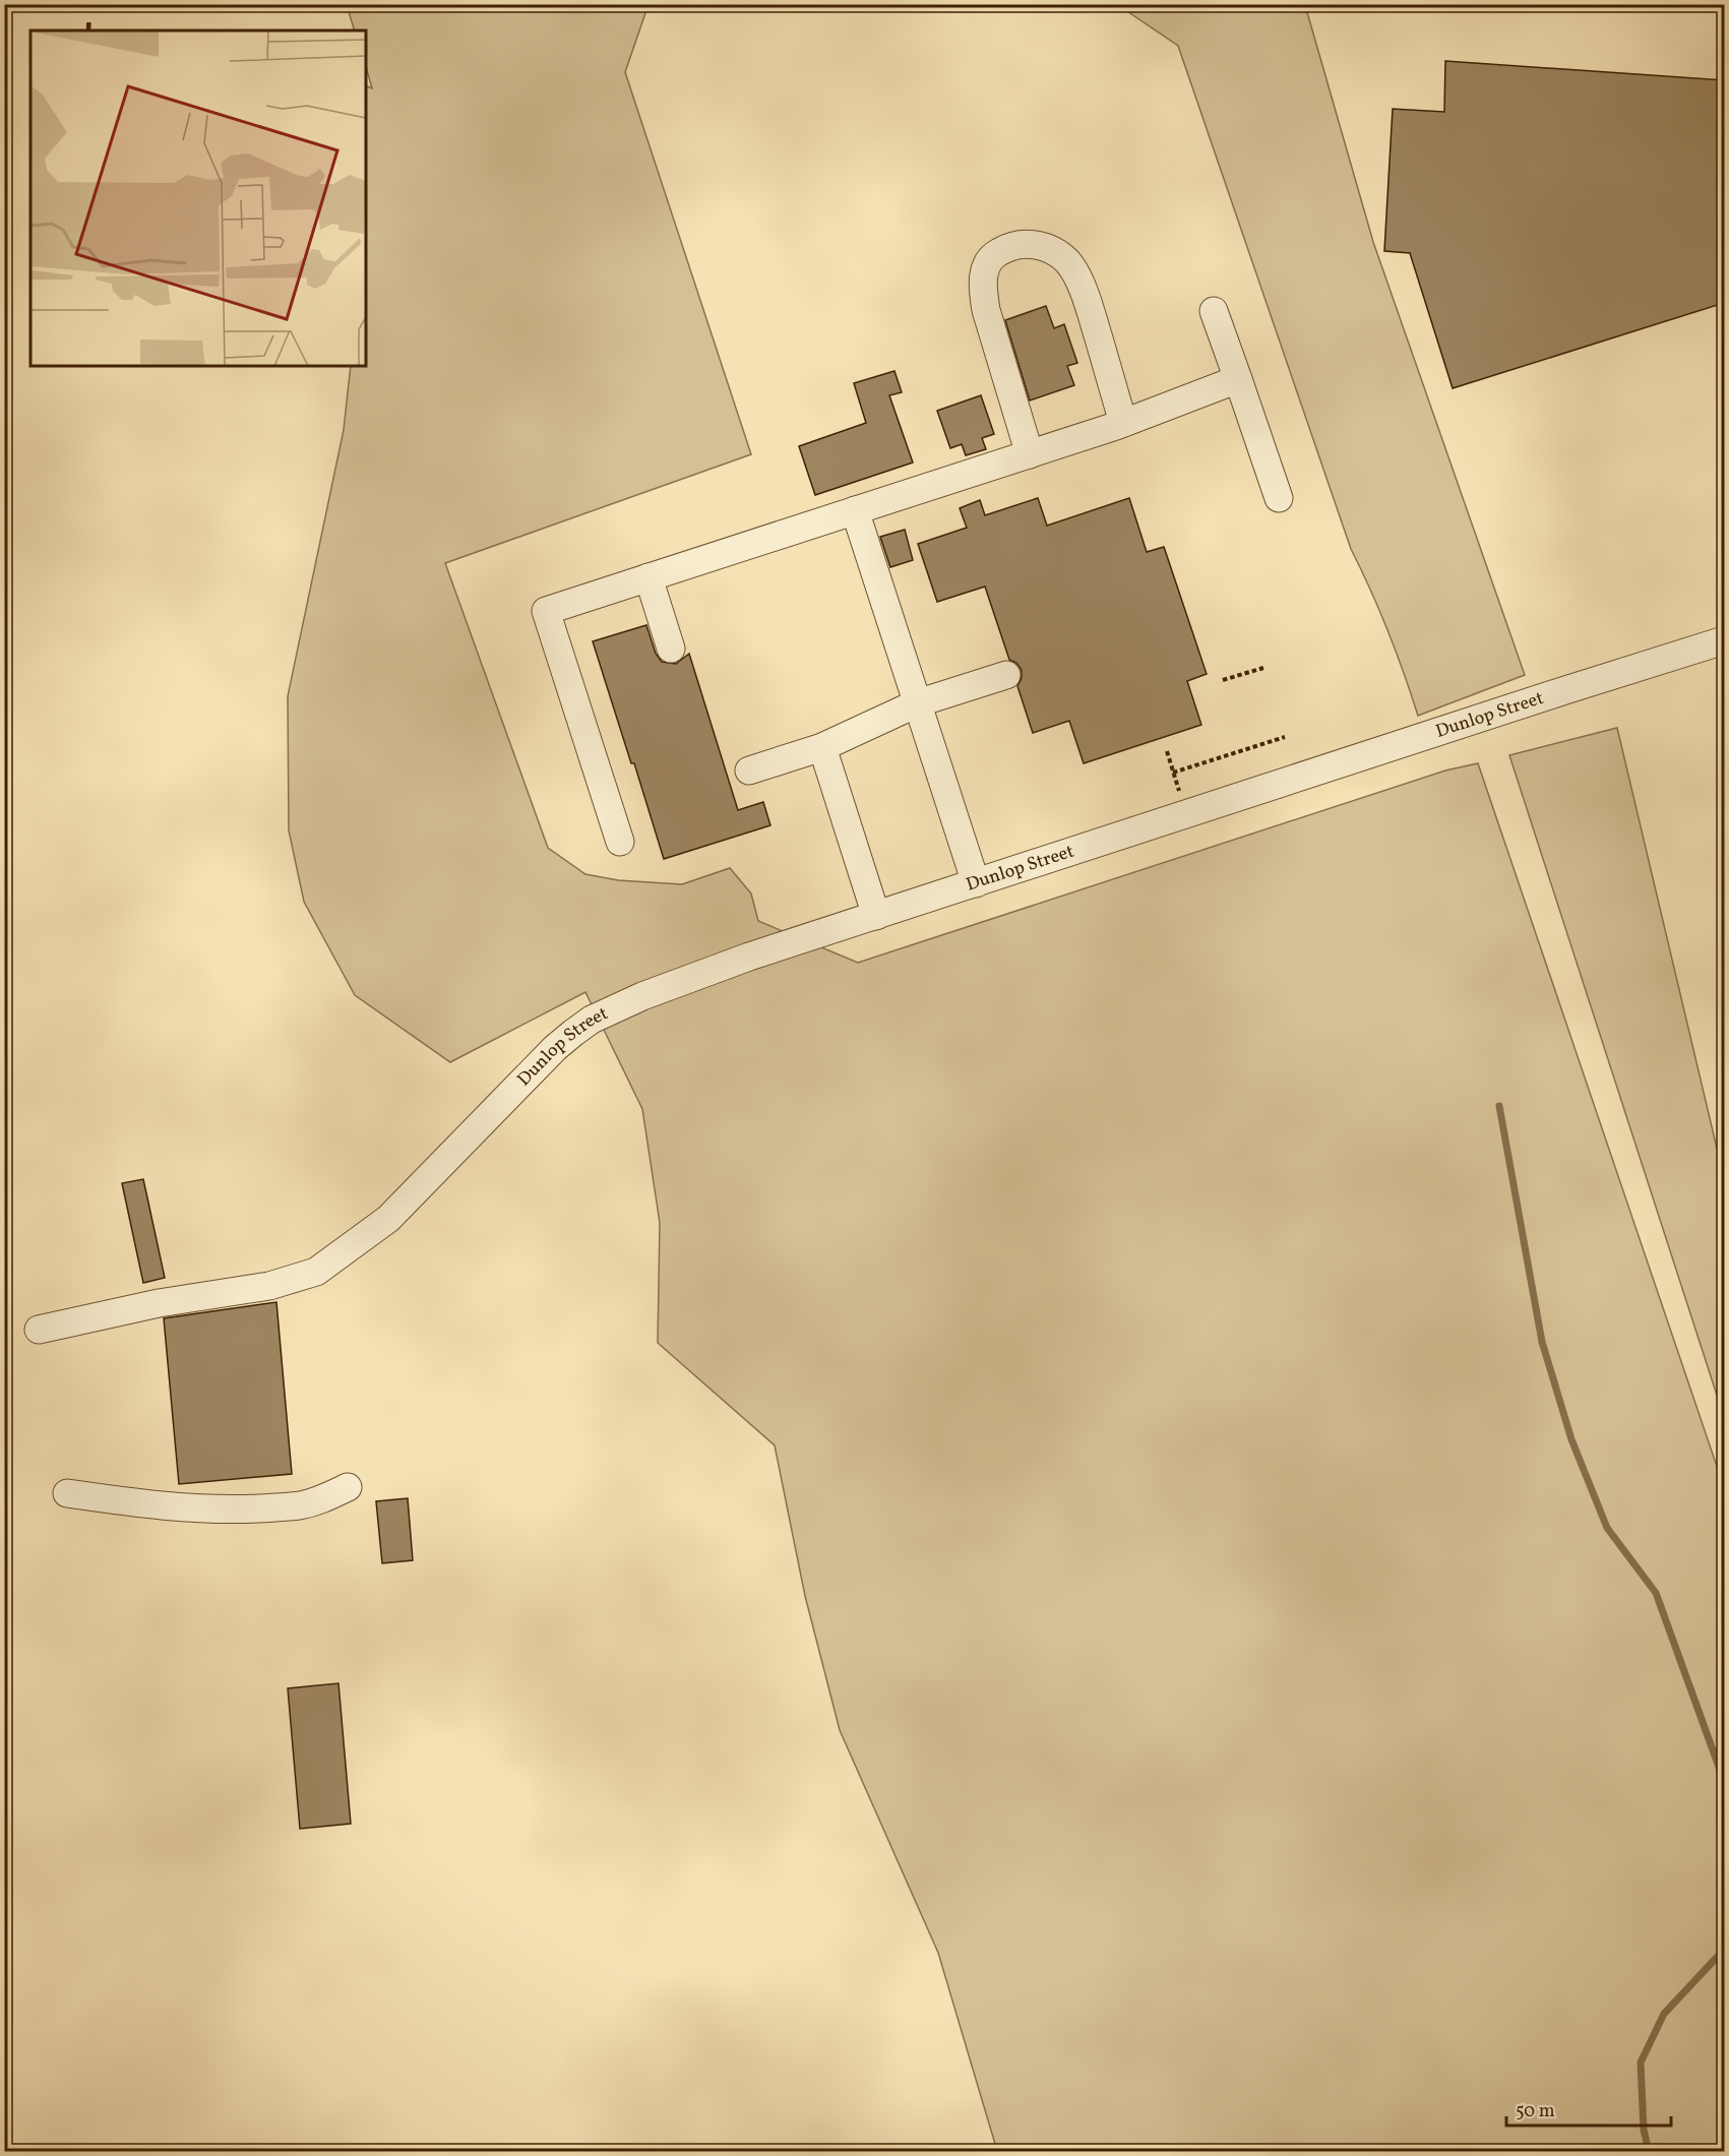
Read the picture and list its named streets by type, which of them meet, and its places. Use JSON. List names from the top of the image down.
{
  "streets": {
    "street": ["Dunlop Street"]
  },
  "scale_bar": "50 m"
}
